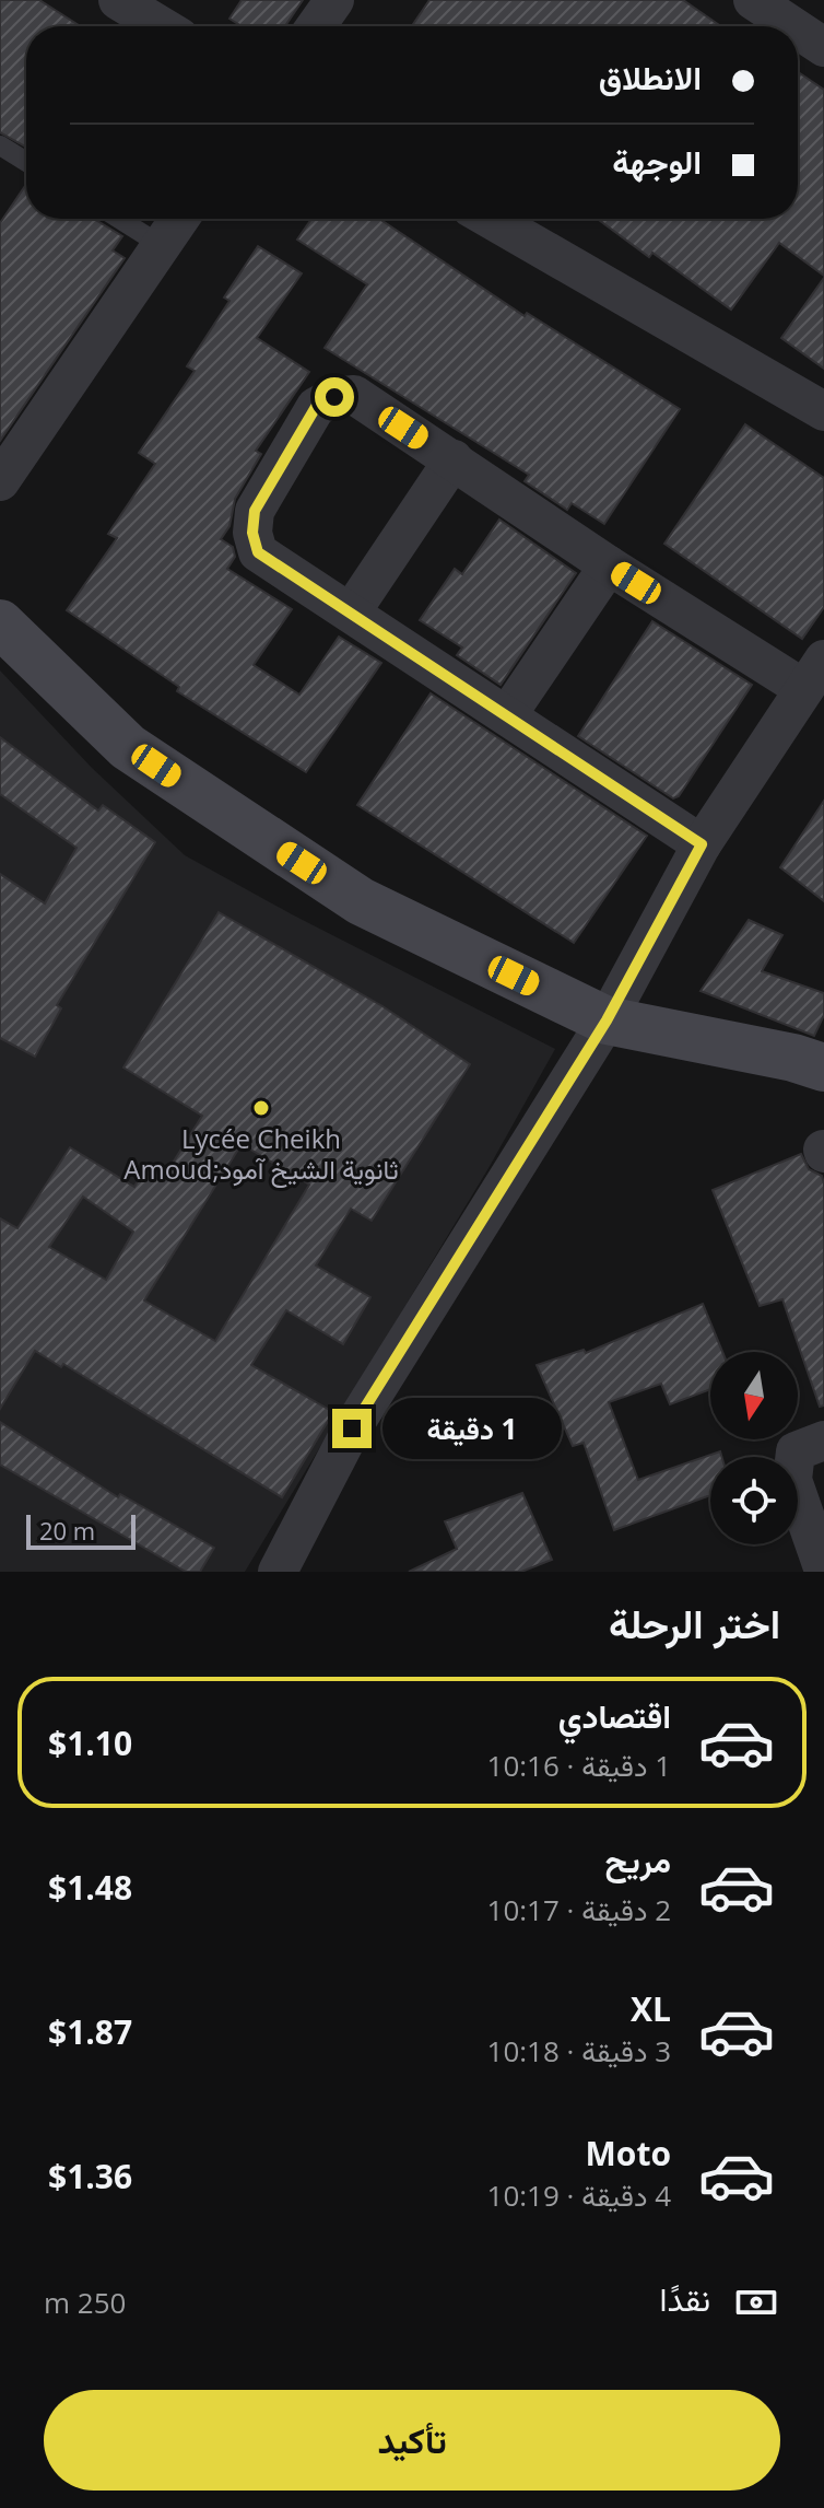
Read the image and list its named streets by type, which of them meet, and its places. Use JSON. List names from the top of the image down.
{
  "places": ["Lycée Cheikh Amoud;ثانوية الشيخ آمود"],
  "scale_bar": "20 m",
  "north": "bottom",
  "page": {
    "banner": ["الانطلاق", "الوجهة"],
    "bubble": "1 دقيقة",
    "scale": "20 m",
    "heading": "اختر الرحلة",
    "list": [
      {
        "name": "اقتصادي",
        "note": "1 دقيقة · 10:16",
        "value": "$1.10"
      },
      {
        "name": "مريح",
        "note": "2 دقيقة · 10:17",
        "value": "$1.48"
      },
      {
        "name": "XL",
        "note": "3 دقيقة · 10:18",
        "value": "$1.87"
      },
      {
        "name": "Moto",
        "note": "4 دقيقة · 10:19",
        "value": "$1.36"
      }
    ],
    "pay": ["نقدًا", "250 m"],
    "buttons": "تأكيد"
  }
}
